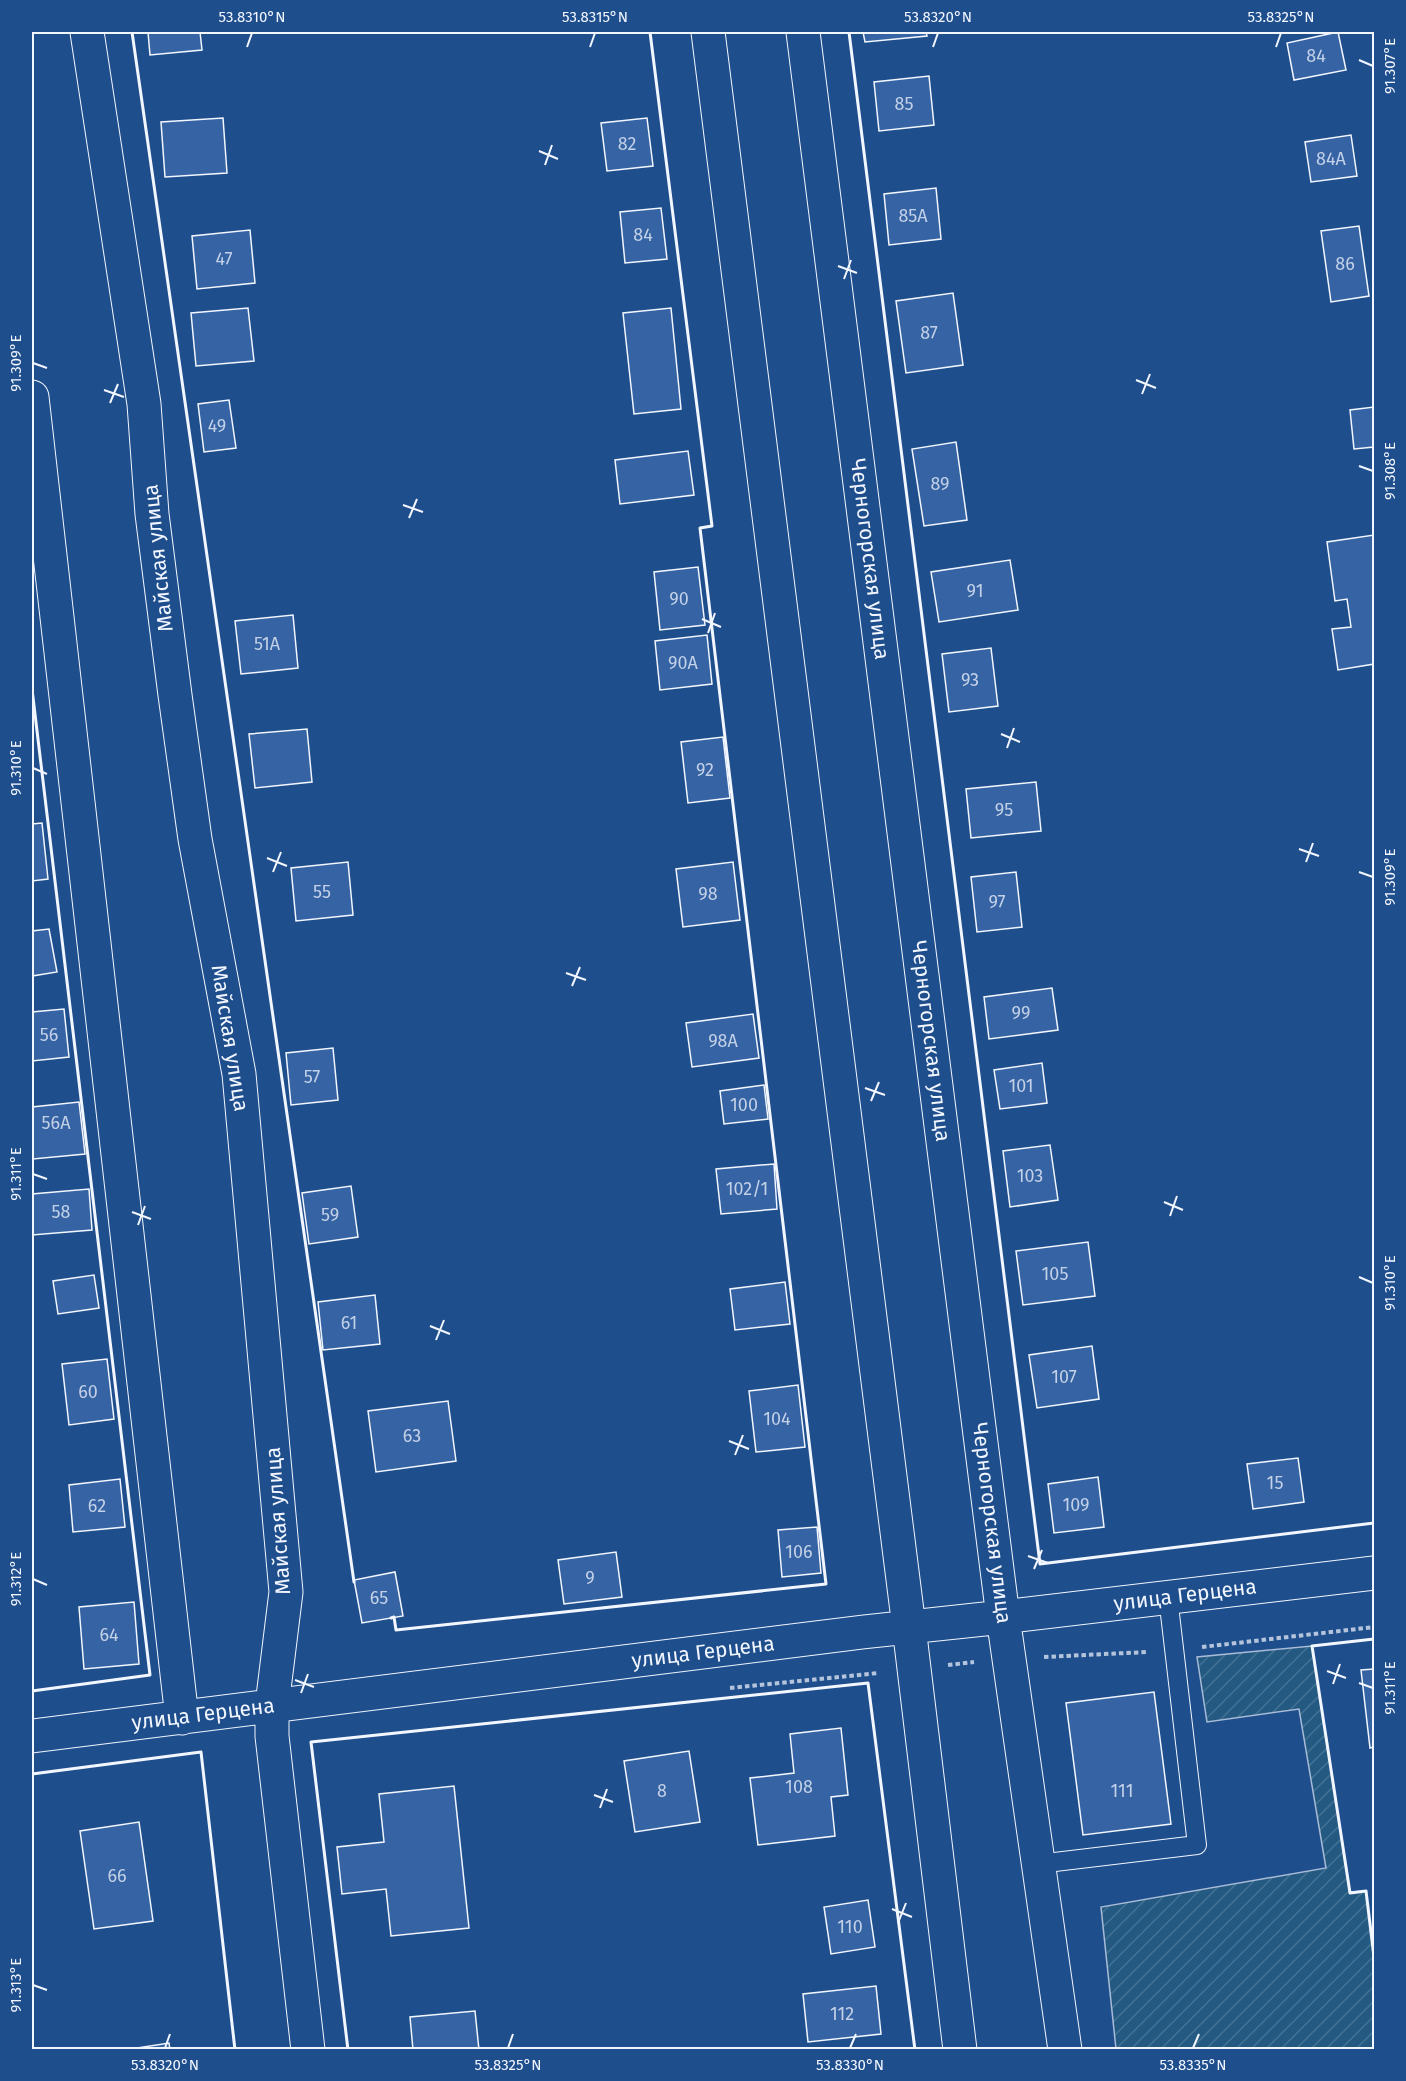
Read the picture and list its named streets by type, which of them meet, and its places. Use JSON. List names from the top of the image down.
{
  "streets": {
    "street": ["Майская улица", "Черногорская улица", "улица Герцена"]
  },
  "crossings": [
    ["Майская улица", "улица Герцена"],
    ["Черногорская улица", "улица Герцена"]
  ],
  "house_numbers": [
    "84",
    "85",
    "82",
    "84А",
    "85А",
    "84",
    "47",
    "86",
    "87",
    "49",
    "89",
    "91",
    "90",
    "51А",
    "90А",
    "93",
    "92",
    "95",
    "55",
    "98",
    "97",
    "99",
    "56",
    "98А",
    "57",
    "101",
    "100",
    "56А",
    "103",
    "102/1",
    "58",
    "59",
    "105",
    "61",
    "107",
    "60",
    "104",
    "63",
    "15",
    "109",
    "62",
    "106",
    "9",
    "65",
    "64",
    "108",
    "8",
    "111",
    "66",
    "110",
    "112"
  ],
  "coordinates": [
    "53.8310°N",
    "53.8315°N",
    "53.8320°N",
    "53.8325°N",
    "91.307°E",
    "91.309°E",
    "91.308°E",
    "91.310°E",
    "91.311°E",
    "91.312°E",
    "91.313°E",
    "53.8330°N",
    "53.8335°N"
  ]
}
